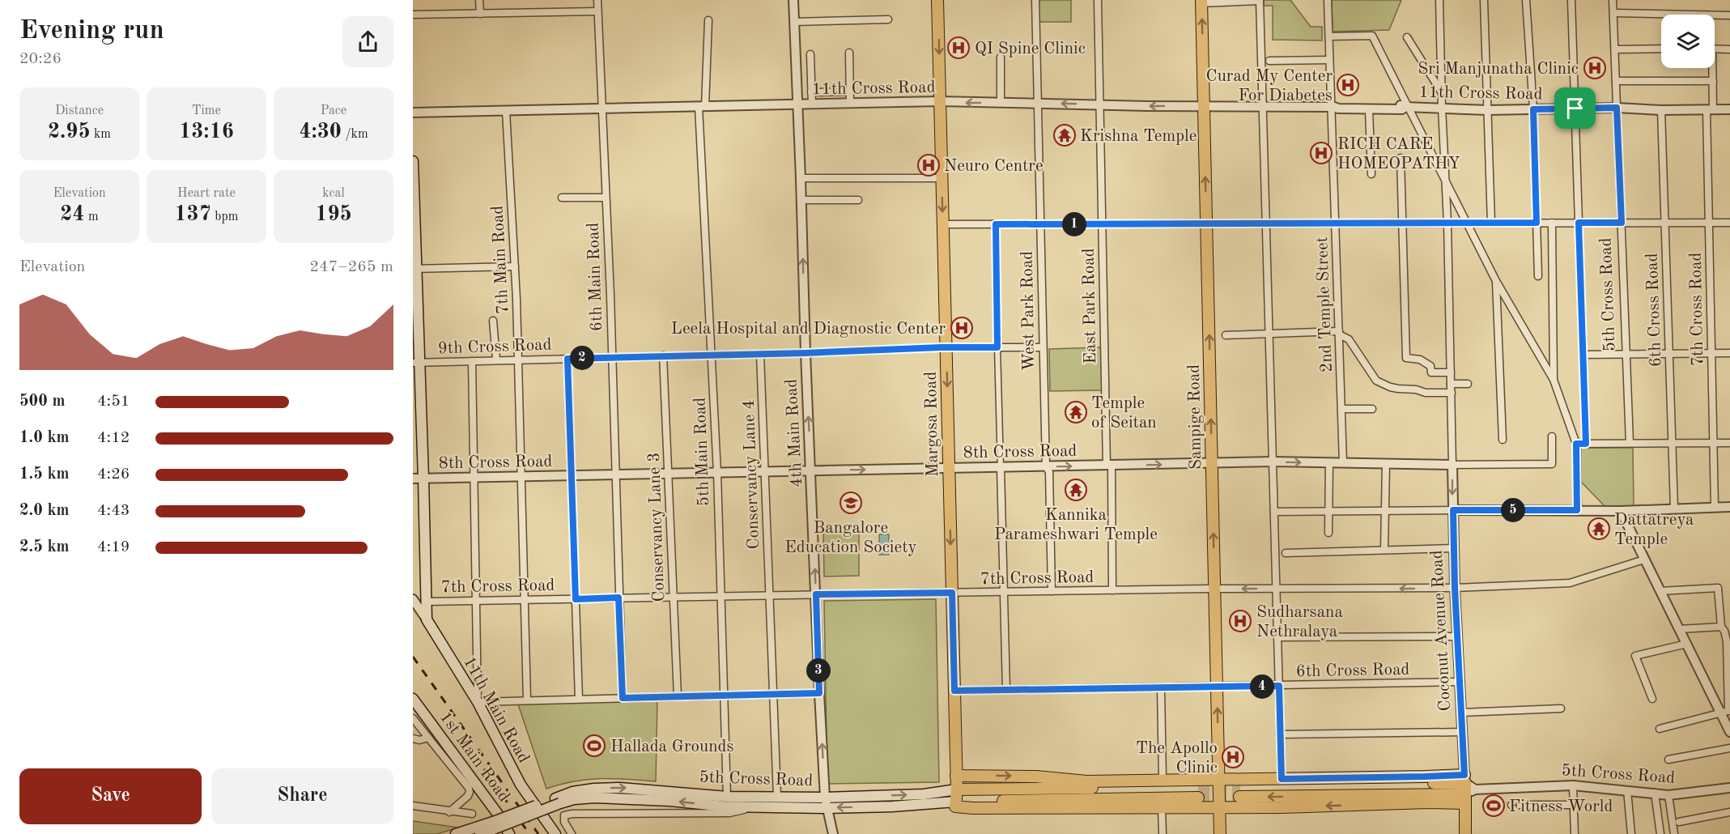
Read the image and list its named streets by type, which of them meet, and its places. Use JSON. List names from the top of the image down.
{
  "streets": {
    "main road": [
      "5th Cross Road",
      "Sampige Road",
      "Margosa Road",
      "11th Main Road",
      "1st Main Road"
    ],
    "street": [
      "11th Cross Road",
      "7th Main Road",
      "6th Main Road",
      "2nd Temple Street",
      "East Park Road",
      "7th Cross Road",
      "6th Cross Road",
      "West Park Road",
      "9th Cross Road",
      "4th Main Road",
      "8th Cross Road",
      "5th Main Road",
      "Conservancy Lane 4",
      "Conservancy Lane 3",
      "Coconut Avenue Road"
    ]
  },
  "crossings": [
    ["11th Cross Road", "7th Main Road"],
    ["11th Cross Road", "6th Main Road"],
    ["11th Cross Road", "5th Cross Road"],
    ["11th Cross Road", "2nd Temple Street"],
    ["11th Cross Road", "East Park Road"],
    ["11th Cross Road", "7th Cross Road"],
    ["11th Cross Road", "6th Cross Road"],
    ["11th Cross Road", "West Park Road"],
    ["11th Cross Road", "Sampige Road"],
    ["11th Cross Road", "Margosa Road"],
    ["11th Cross Road", "4th Main Road"],
    ["11th Cross Road", "5th Main Road"],
    ["7th Main Road", "7th Cross Road"],
    ["7th Main Road", "9th Cross Road"],
    ["7th Main Road", "8th Cross Road"],
    ["6th Main Road", "7th Cross Road"],
    ["6th Main Road", "9th Cross Road"],
    ["6th Main Road", "8th Cross Road"],
    ["5th Cross Road", "Margosa Road"],
    ["5th Cross Road", "4th Main Road"],
    ["5th Cross Road", "5th Main Road"],
    ["5th Cross Road", "Coconut Avenue Road"],
    ["2nd Temple Street", "8th Cross Road"],
    ["East Park Road", "7th Cross Road"],
    ["East Park Road", "8th Cross Road"],
    ["7th Cross Road", "West Park Road"],
    ["7th Cross Road", "Sampige Road"],
    ["7th Cross Road", "Margosa Road"],
    ["7th Cross Road", "4th Main Road"],
    ["7th Cross Road", "5th Main Road"],
    ["7th Cross Road", "Conservancy Lane 4"],
    ["7th Cross Road", "Conservancy Lane 3"],
    ["7th Cross Road", "Coconut Avenue Road"],
    ["6th Cross Road", "Sampige Road"],
    ["6th Cross Road", "Margosa Road"],
    ["6th Cross Road", "Coconut Avenue Road"],
    ["West Park Road", "9th Cross Road"],
    ["West Park Road", "8th Cross Road"],
    ["9th Cross Road", "Margosa Road"],
    ["9th Cross Road", "4th Main Road"],
    ["9th Cross Road", "5th Main Road"],
    ["9th Cross Road", "Conservancy Lane 4"],
    ["9th Cross Road", "Conservancy Lane 3"],
    ["Sampige Road", "8th Cross Road"],
    ["Margosa Road", "8th Cross Road"],
    ["4th Main Road", "8th Cross Road"],
    ["8th Cross Road", "5th Main Road"],
    ["8th Cross Road", "Conservancy Lane 4"],
    ["8th Cross Road", "Conservancy Lane 3"],
    ["8th Cross Road", "Coconut Avenue Road"]
  ],
  "one_way": ["Sampige Road", "Margosa Road", "4th Main Road"],
  "places": {
    "hospital": [
      "QI Spine Clinic",
      "Sri Manjunatha Clinic",
      "Curad My Center For Diabetes",
      "RICH CARE HOMEOPATHY",
      "Neuro Centre",
      "Leela Hospital and Diagnostic Center",
      "Sudharsana Nethralaya",
      "The Apollo Clinic"
    ],
    "temple": [
      "Krishna Temple",
      "Temple of Seitan",
      "Kannika Parameshwari Temple",
      "Dattatreya Temple"
    ],
    "school or university": ["Bangalore Education Society"],
    "sports": ["Hallada Grounds", "Fitness World"]
  },
  "page": {
    "heading": ["Evening run", "20:26"],
    "stats": [
      ["Distance", "2.95 km"],
      ["Time", "13:16"],
      ["Pace", "4:30 /km"],
      ["Elevation", "24 m"],
      ["Heart rate", "137 bpm"],
      ["kcal", "195"]
    ],
    "pins": [
      "1",
      "2",
      "5",
      "3",
      "4"
    ],
    "chart": ["Elevation", "247–265 m"],
    "list": [
      {
        "name": "500 m",
        "note": "4:51"
      },
      {
        "name": "1.0 km",
        "note": "4:12"
      },
      {
        "name": "1.5 km",
        "note": "4:26"
      },
      {
        "name": "2.0 km",
        "note": "4:43"
      },
      {
        "name": "2.5 km",
        "note": "4:19"
      }
    ],
    "buttons": ["Save", "Share"]
  }
}
